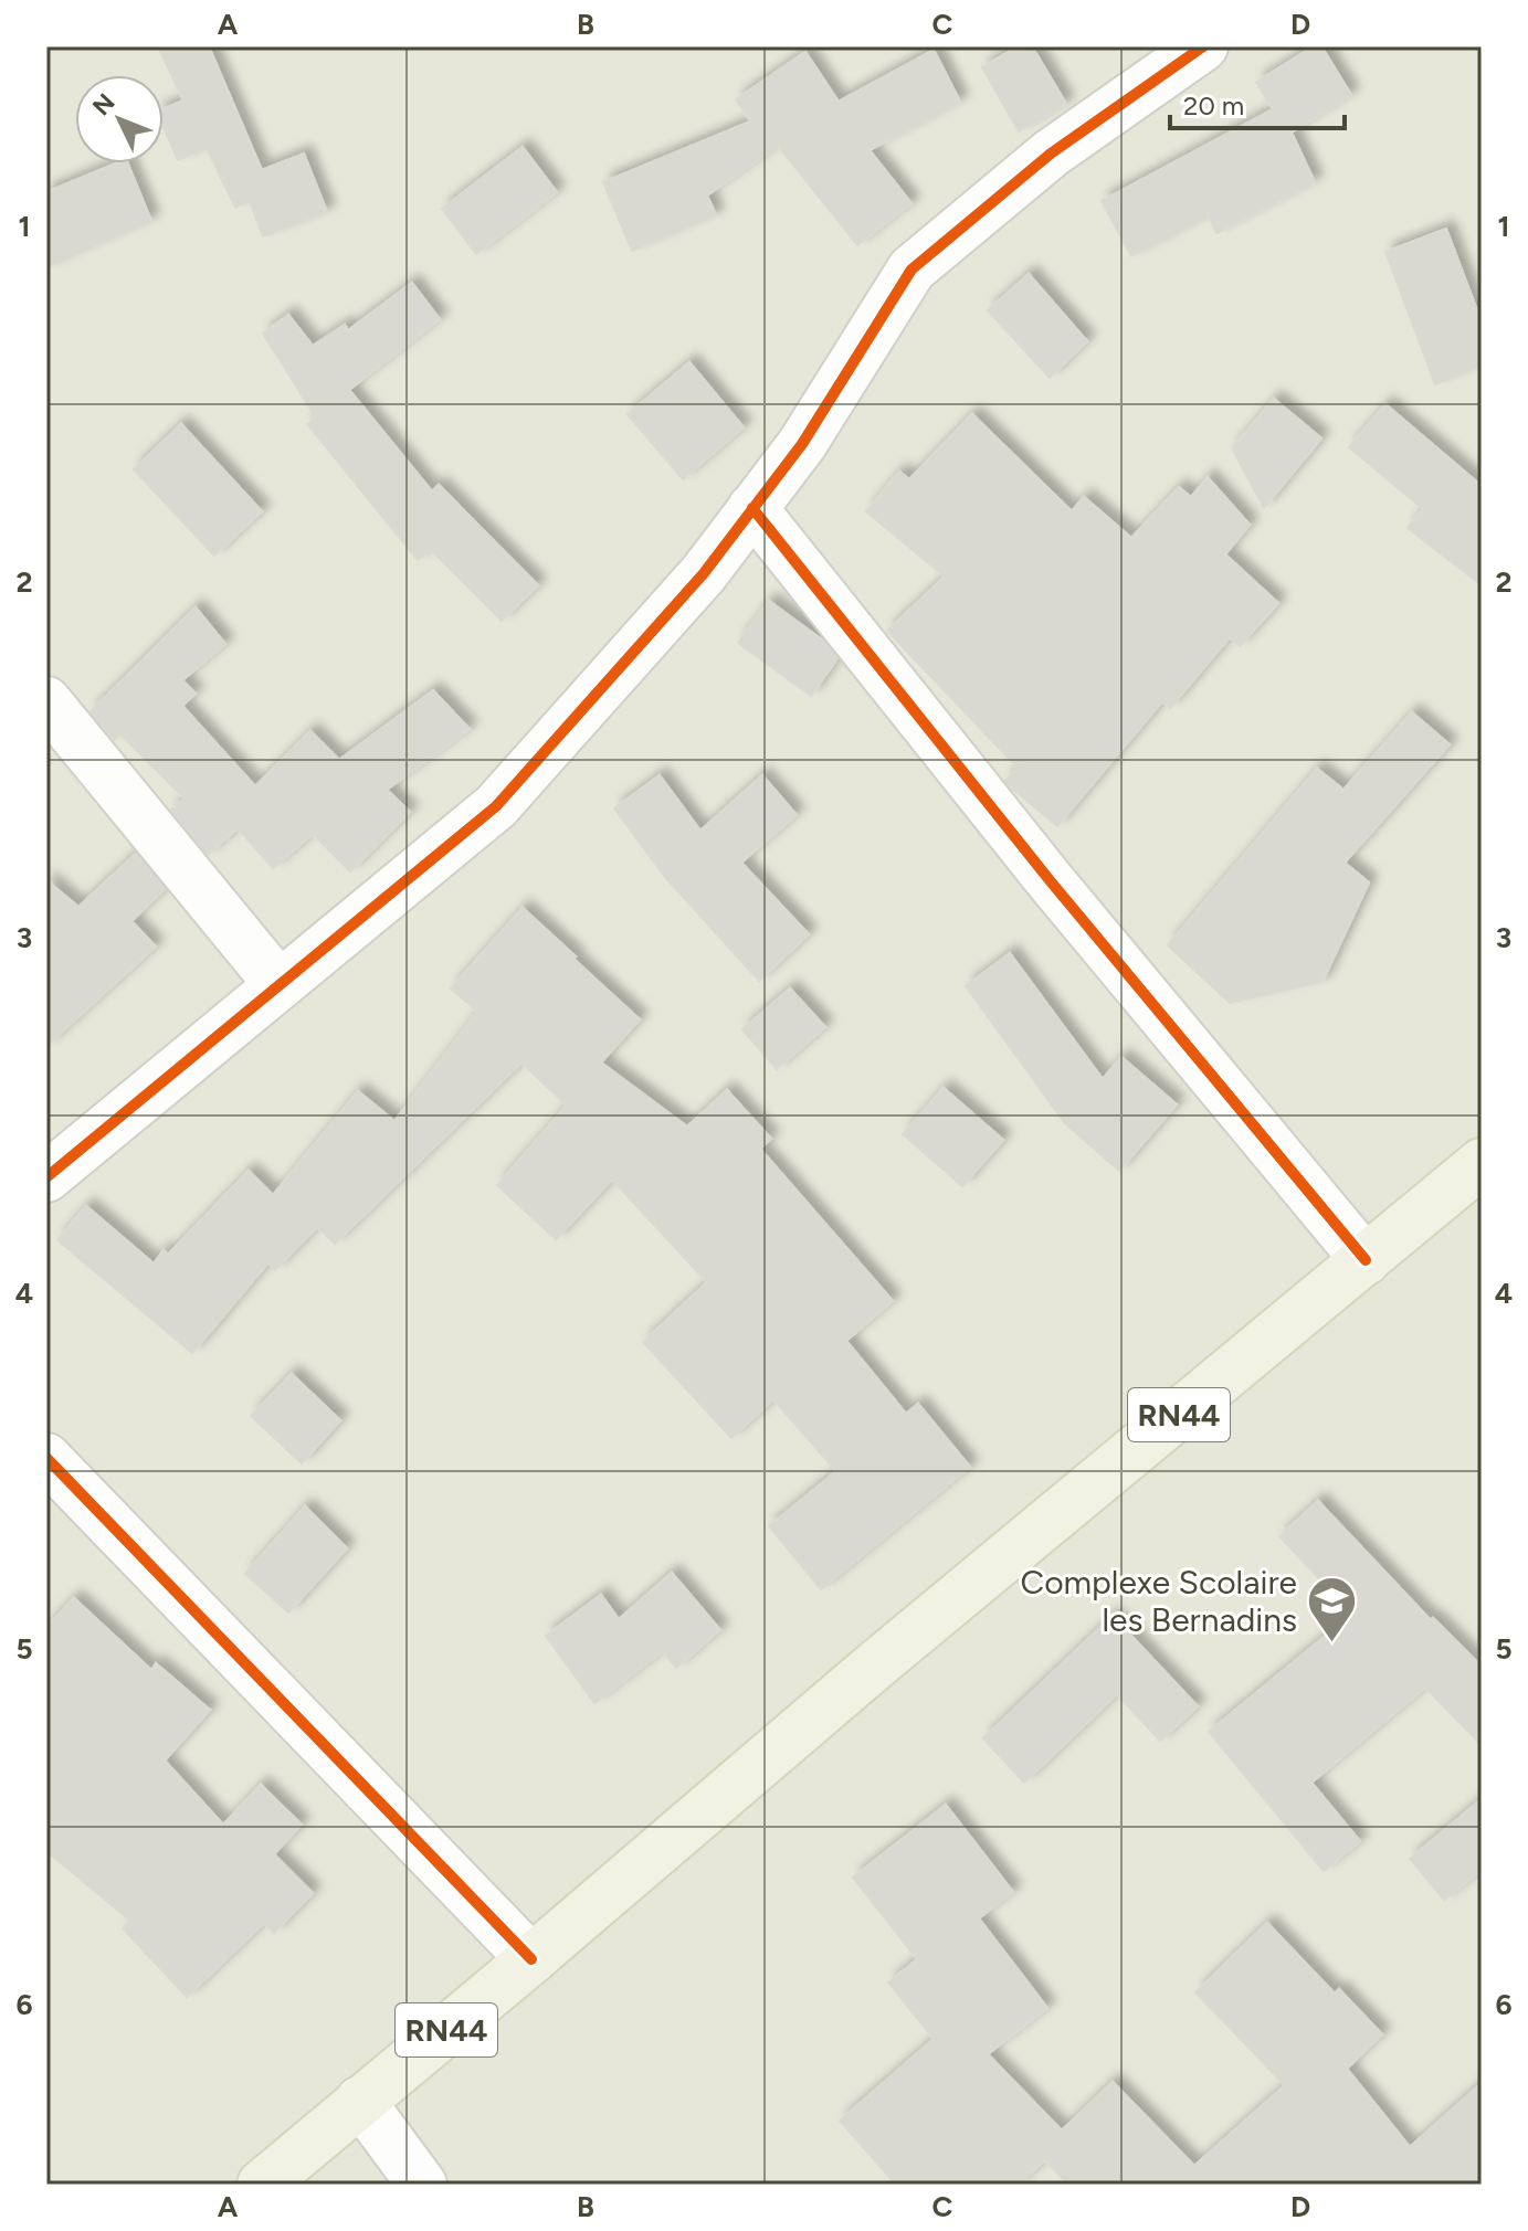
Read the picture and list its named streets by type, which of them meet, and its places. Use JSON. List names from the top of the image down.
{
  "streets": {
    "main road": ["RN44"]
  },
  "places": {
    "school or university": ["Complexe Scolaire les Bernadins"]
  },
  "scale_bar": "20 m",
  "north": "top left",
  "grid": {
    "columns": [
      "A",
      "B",
      "C",
      "D"
    ],
    "rows": [
      "1",
      "2",
      "3",
      "4",
      "5",
      "6"
    ]
  }
}
